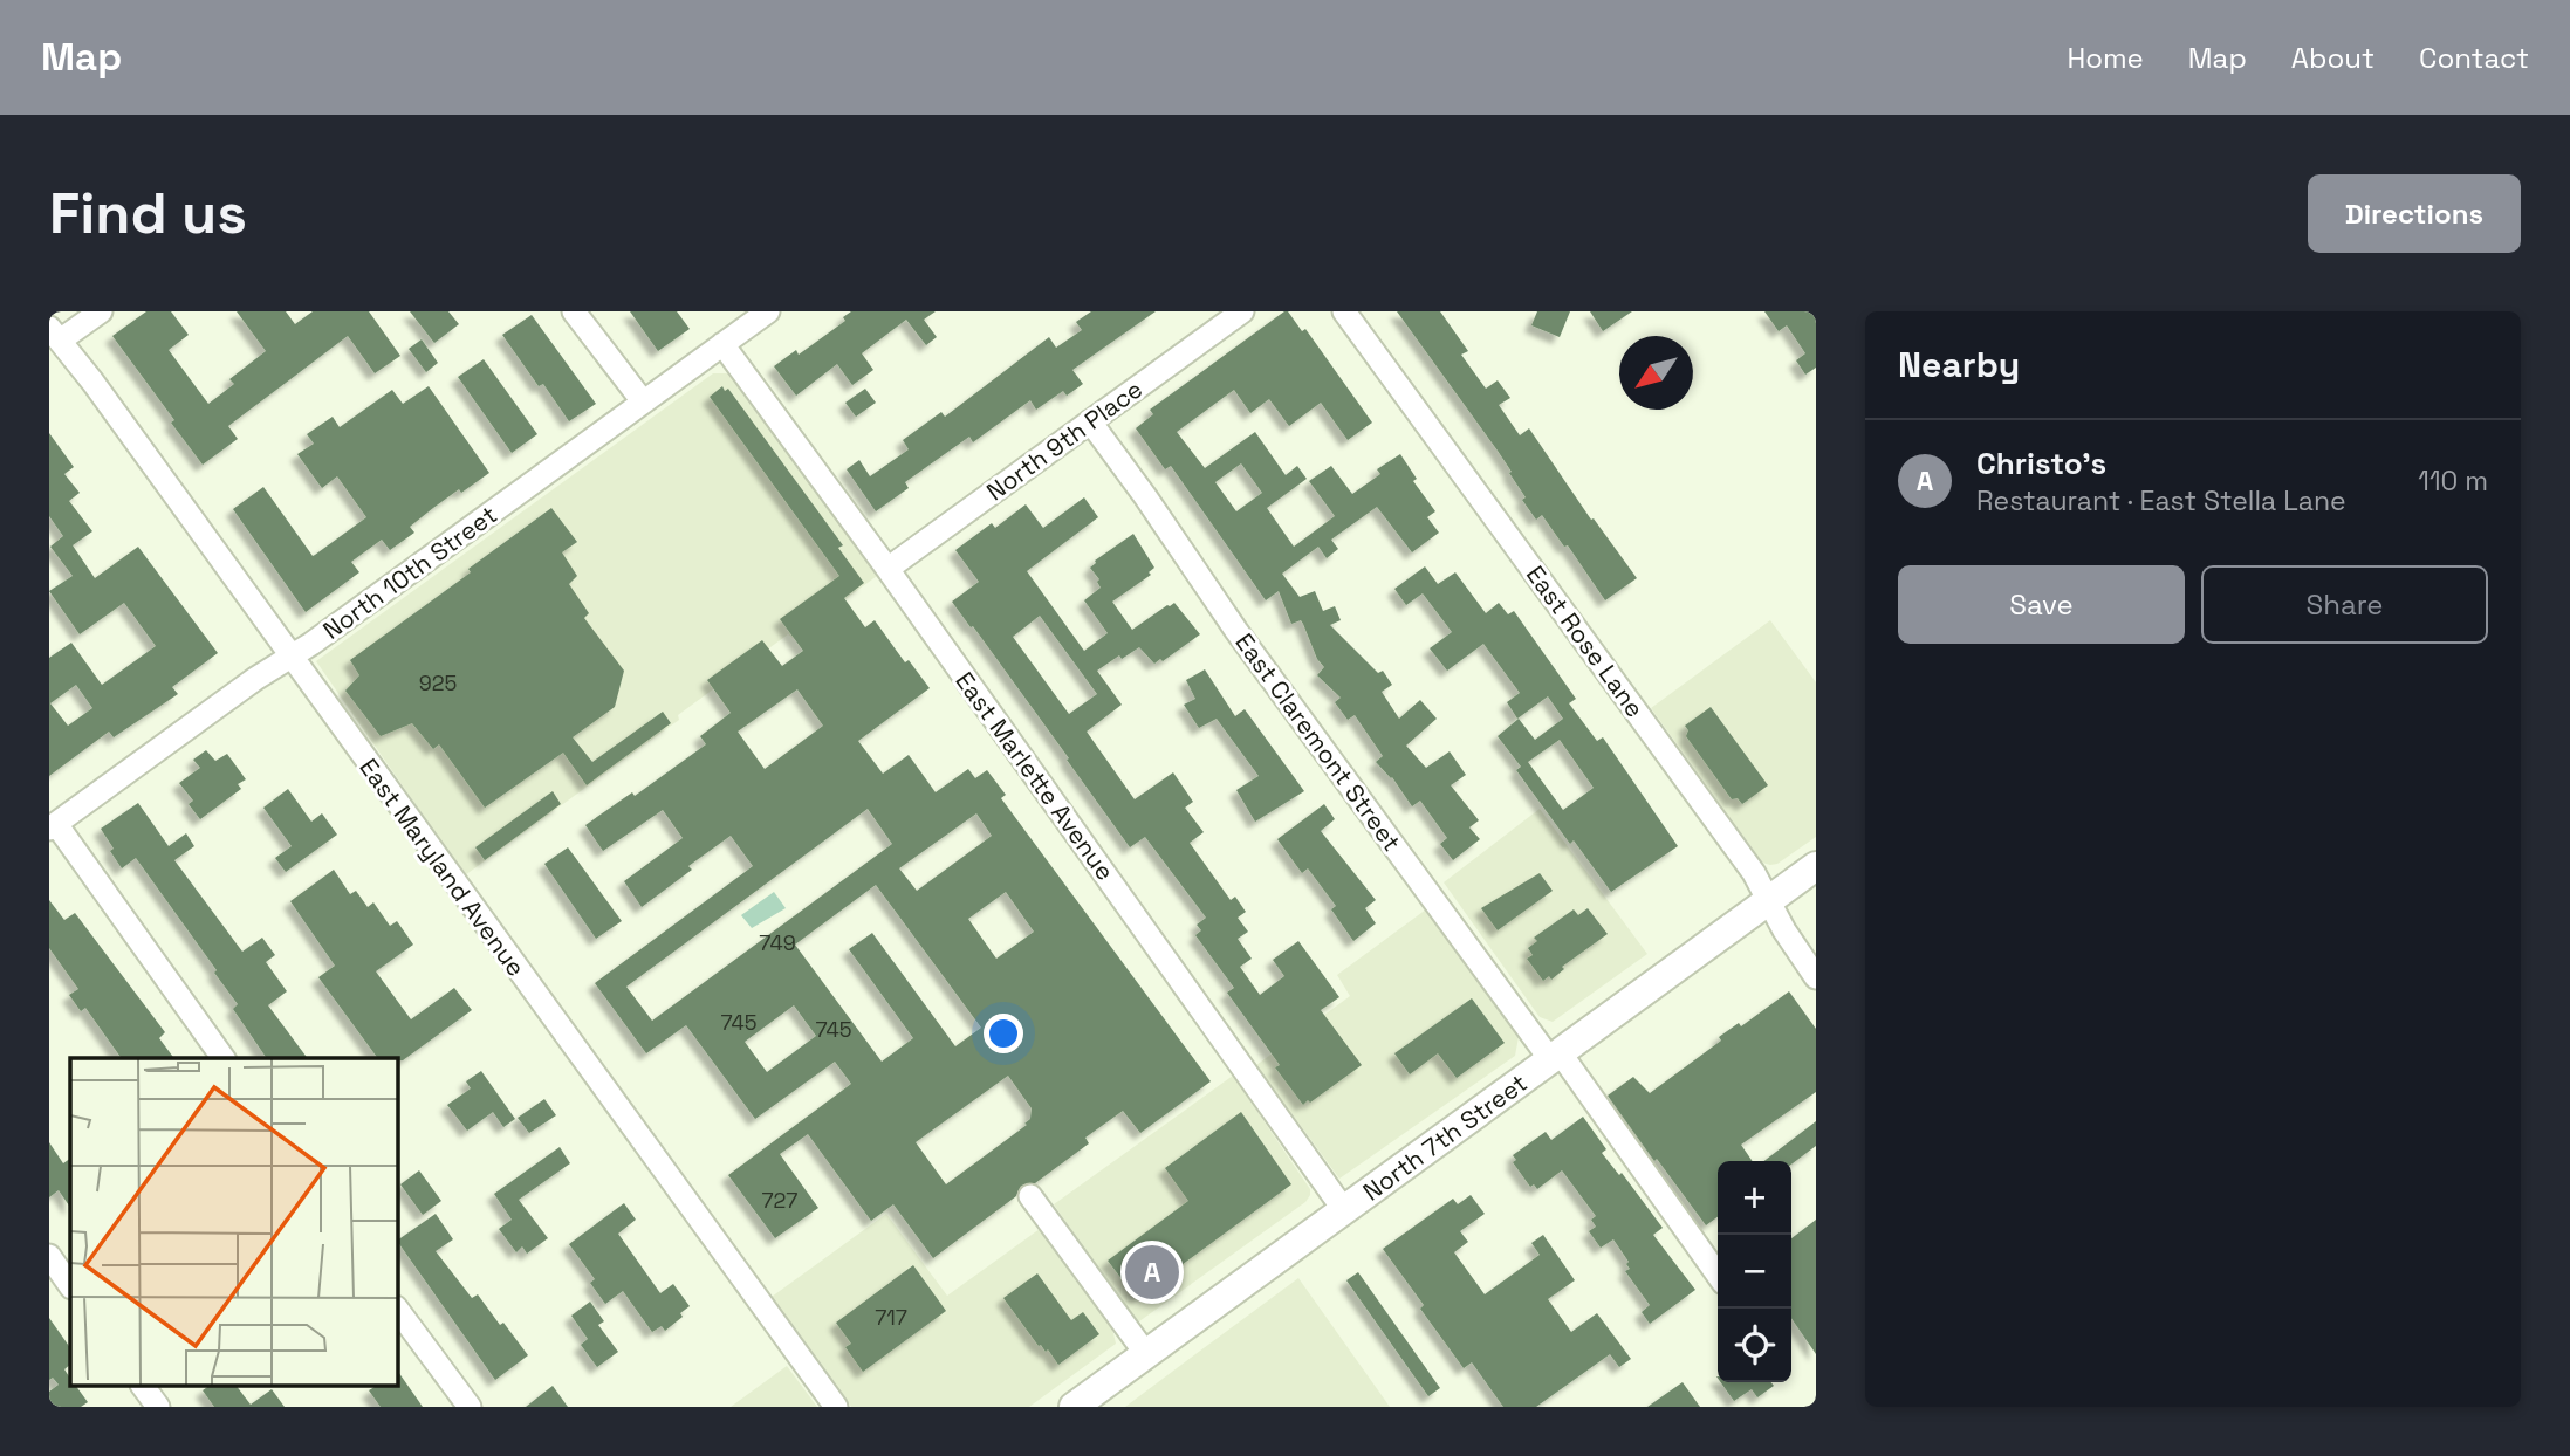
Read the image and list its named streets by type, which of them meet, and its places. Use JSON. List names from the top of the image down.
{
  "streets": {
    "main road": ["North 7th Street"],
    "street": [
      "North 9th Place",
      "North 10th Street",
      "East Rose Lane",
      "East Claremont Street",
      "East Marlette Avenue",
      "East Maryland Avenue"
    ]
  },
  "crossings": [
    ["North 9th Place", "East Claremont Street"],
    ["North 9th Place", "East Marlette Avenue"],
    ["North 10th Street", "East Marlette Avenue"],
    ["North 10th Street", "East Maryland Avenue"],
    ["East Rose Lane", "North 7th Street"],
    ["East Claremont Street", "North 7th Street"],
    ["East Marlette Avenue", "North 7th Street"]
  ],
  "house_numbers": [
    "925",
    "749",
    "745",
    "745",
    "727",
    "717"
  ],
  "north": "bottom left",
  "page": {
    "header": "Map",
    "nav": [
      "Home",
      "Map",
      "About",
      "Contact"
    ],
    "buttons": [
      "Directions",
      ["Save", "Share"]
    ],
    "title": "Find us",
    "heading": "Nearby",
    "list": [
      {
        "mark": "A",
        "name": "Christo's",
        "note": "Restaurant · East Stella Lane",
        "value": "110 m"
      }
    ],
    "map_buttons": ["+", "−"],
    "pins": "A"
  }
}
